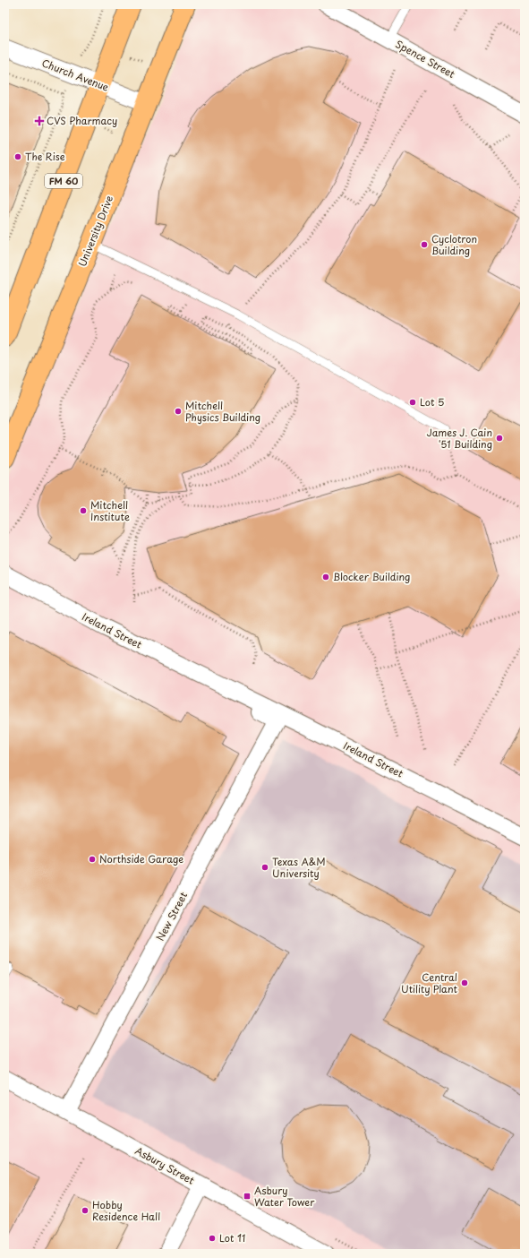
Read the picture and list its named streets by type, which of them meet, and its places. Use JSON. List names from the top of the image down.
{
  "streets": {
    "main road": ["FM 60", "University Drive"],
    "street": [
      "Spence Street",
      "Church Avenue",
      "Ireland Street",
      "New Street",
      "Asbury Street"
    ]
  },
  "crossings": [
    ["Church Avenue", "FM 60"],
    ["Church Avenue", "University Drive"],
    ["Ireland Street", "New Street"],
    ["New Street", "Asbury Street"]
  ],
  "places": {
    "health": ["CVS Pharmacy"],
    "other": [
      "The Rise",
      "Cyclotron Building",
      "Lot 5",
      "Mitchell Physics Building",
      "James J. Cain '51 Building",
      "Mitchell Institute",
      "Blocker Building",
      "Northside Garage",
      "Texas A&M University",
      "Central Utility Plant",
      "Hobby Residence Hall",
      "Lot 11"
    ],
    "transit": ["Asbury Water Tower"]
  }
}
